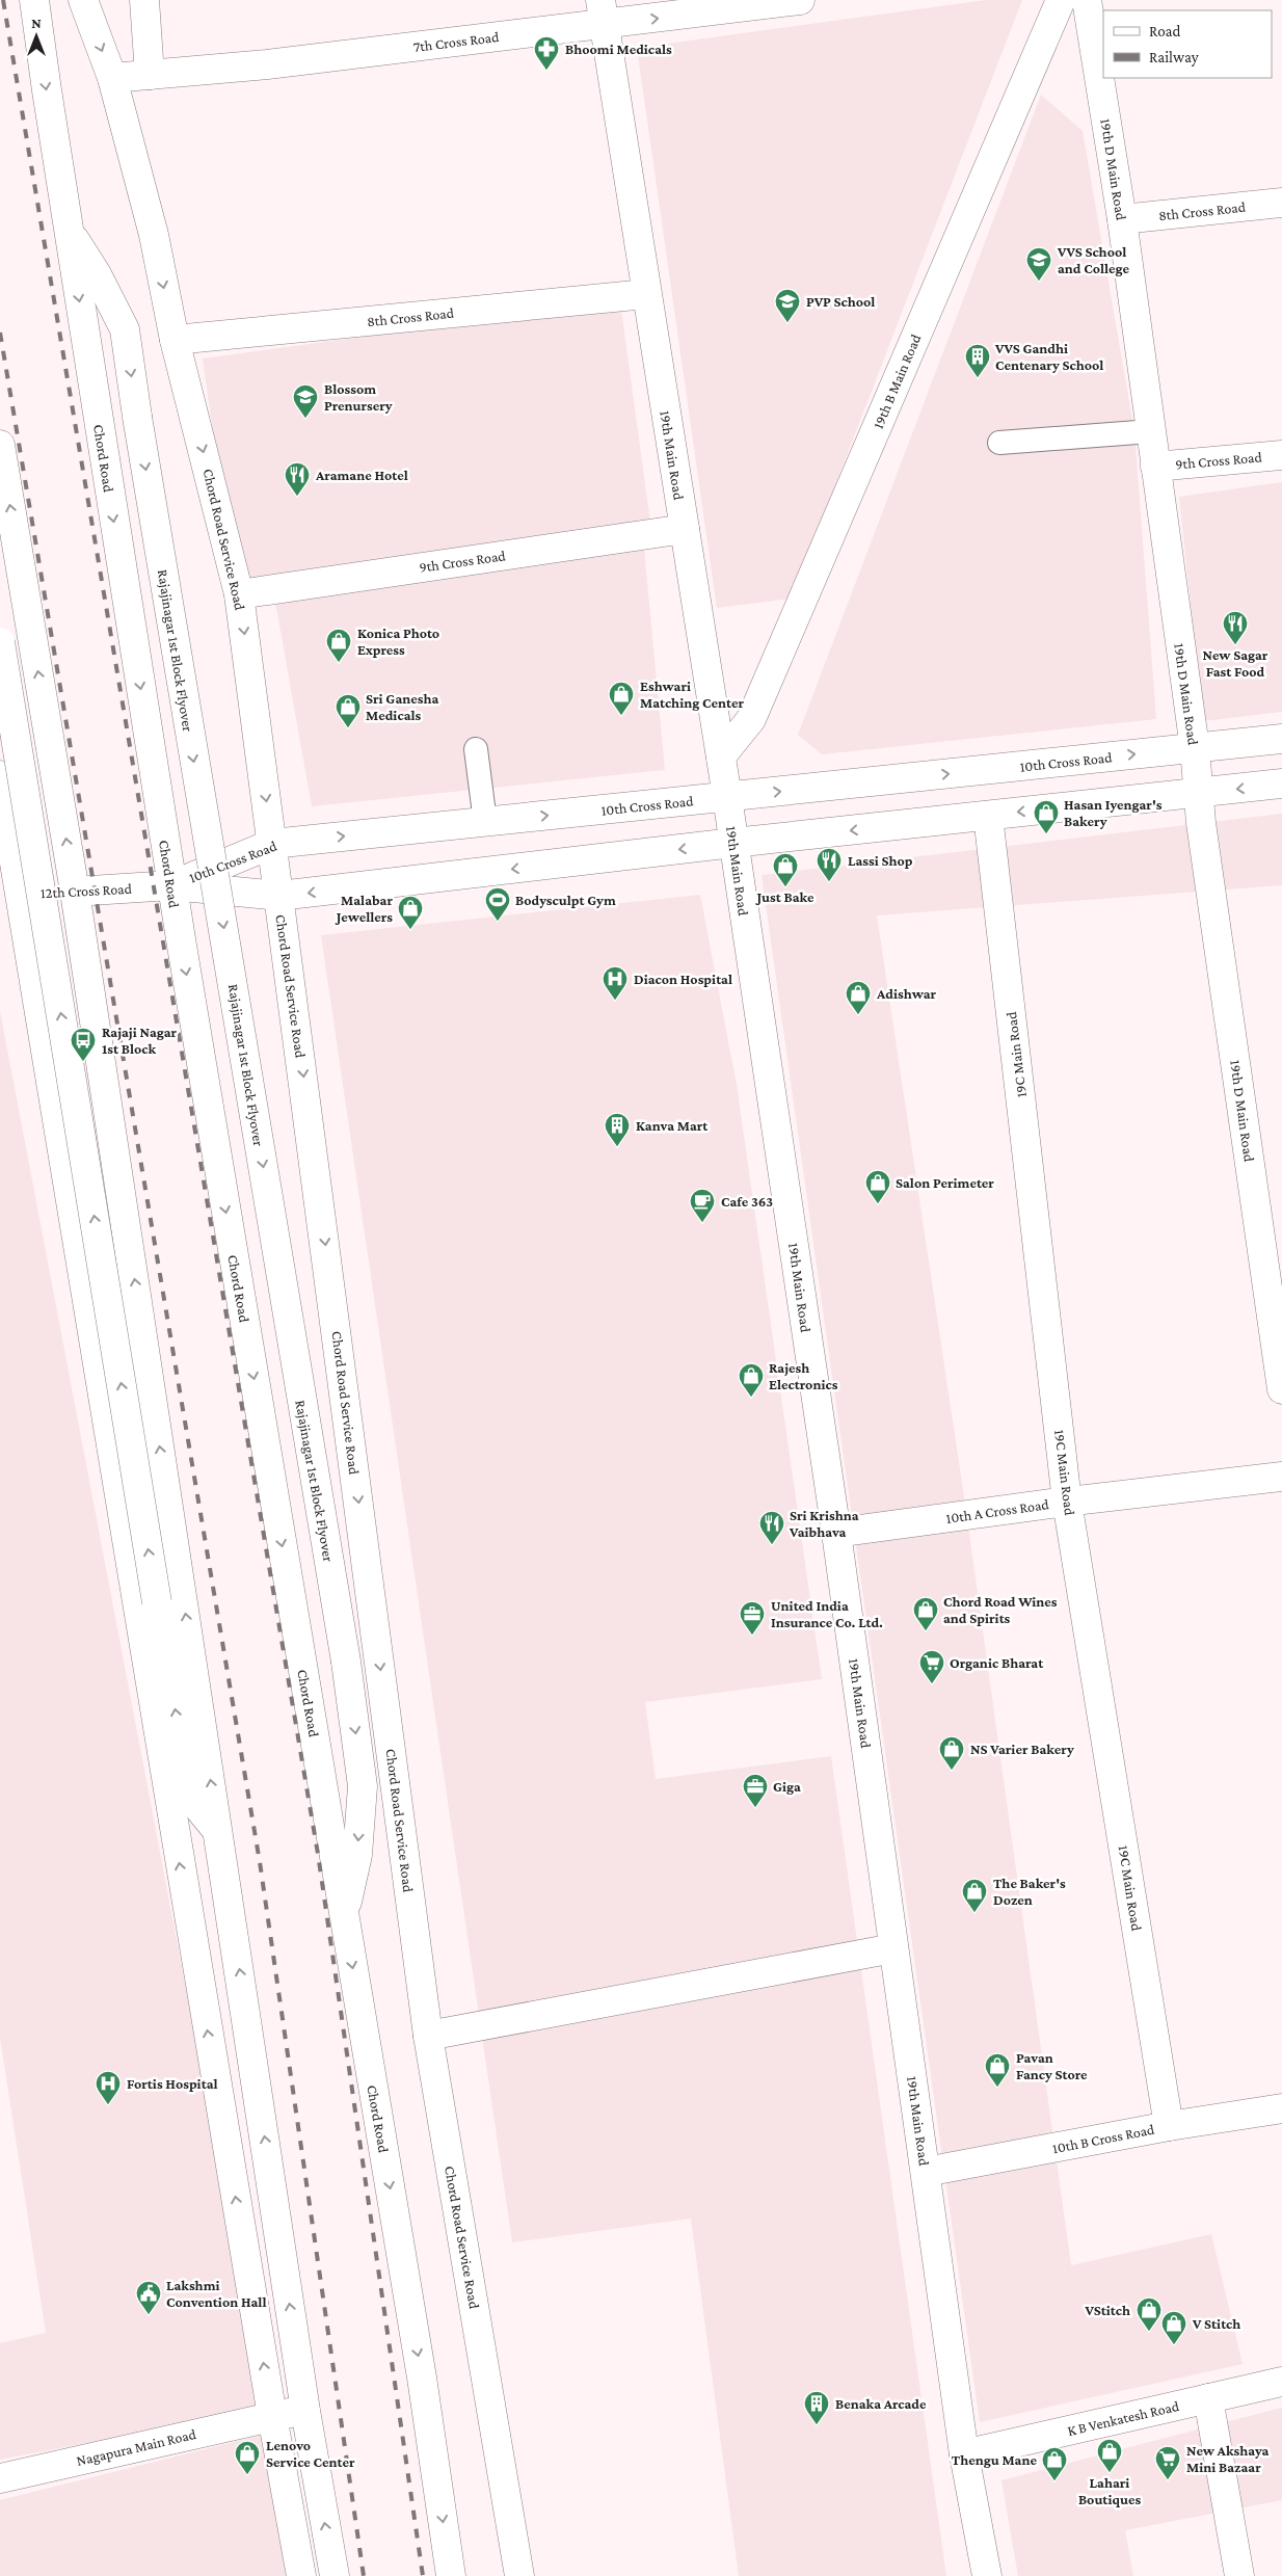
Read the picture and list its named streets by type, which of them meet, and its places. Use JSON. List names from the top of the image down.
{
  "streets": {
    "street": [
      "7th Cross Road",
      "19th D Main Road",
      "8th Cross Road",
      "19th B Main Road",
      "19th Main Road",
      "Chord Road",
      "9th Cross Road",
      "Chord Road Service Road",
      "Rajajinagar 1st Block Flyover",
      "10th Cross Road",
      "12th Cross Road",
      "19C Main Road",
      "10th A Cross Road",
      "10th B Cross Road",
      "K B Venkatesh Road",
      "Nagapura Main Road"
    ]
  },
  "crossings": [
    ["7th Cross Road", "19th Main Road"],
    ["7th Cross Road", "Chord Road Service Road"],
    ["19th D Main Road", "8th Cross Road"],
    ["19th D Main Road", "9th Cross Road"],
    ["19th D Main Road", "10th Cross Road"],
    ["8th Cross Road", "19th Main Road"],
    ["8th Cross Road", "Chord Road Service Road"],
    ["19th B Main Road", "19th Main Road"],
    ["19th Main Road", "9th Cross Road"],
    ["19th Main Road", "10th Cross Road"],
    ["19th Main Road", "10th A Cross Road"],
    ["19th Main Road", "10th B Cross Road"],
    ["19th Main Road", "K B Venkatesh Road"],
    ["Chord Road", "Rajajinagar 1st Block Flyover"],
    ["Chord Road", "10th Cross Road"],
    ["Chord Road", "12th Cross Road"],
    ["9th Cross Road", "Chord Road Service Road"],
    ["Chord Road Service Road", "10th Cross Road"],
    ["10th Cross Road", "12th Cross Road"],
    ["10th Cross Road", "19C Main Road"],
    ["19C Main Road", "10th A Cross Road"],
    ["19C Main Road", "10th B Cross Road"]
  ],
  "places": {
    "pharmacy": ["Bhoomi Medicals"],
    "school or university": ["VVS School and College", "PVP School", "Blossom Prenursery"],
    "building": ["VVS Gandhi Centenary School", "Kanva Mart", "Benaka Arcade"],
    "restaurant": [
      "Aramane Hotel",
      "New Sagar Fast Food",
      "Lassi Shop",
      "Sri Krishna Vaibhava"
    ],
    "shop": [
      "Konica Photo Express",
      "Eshwari Matching Center",
      "Sri Ganesha Medicals",
      "Hasan Iyengar's Bakery",
      "Just Bake",
      "Malabar Jewellers",
      "Adishwar",
      "Salon Perimeter",
      "Rajesh Electronics",
      "Chord Road Wines and Spirits",
      "NS Varier Bakery",
      "The Baker's Dozen",
      "Pavan Fancy Store",
      "VStitch",
      "V Stitch",
      "Lahari Boutiques",
      "Lenovo Service Center",
      "Thengu Mane"
    ],
    "sports": ["Bodysculpt Gym"],
    "hospital": ["Diacon Hospital", "Fortis Hospital"],
    "bus stop": ["Rajaji Nagar 1st Block"],
    "cafe": ["Cafe 363"],
    "office": ["United India Insurance Co. Ltd.", "Giga"],
    "supermarket": ["Organic Bharat", "New Akshaya Mini Bazaar"],
    "public building": ["Lakshmi Convention Hall"]
  },
  "legend": ["Road", "Railway"],
  "north": "top"
}
